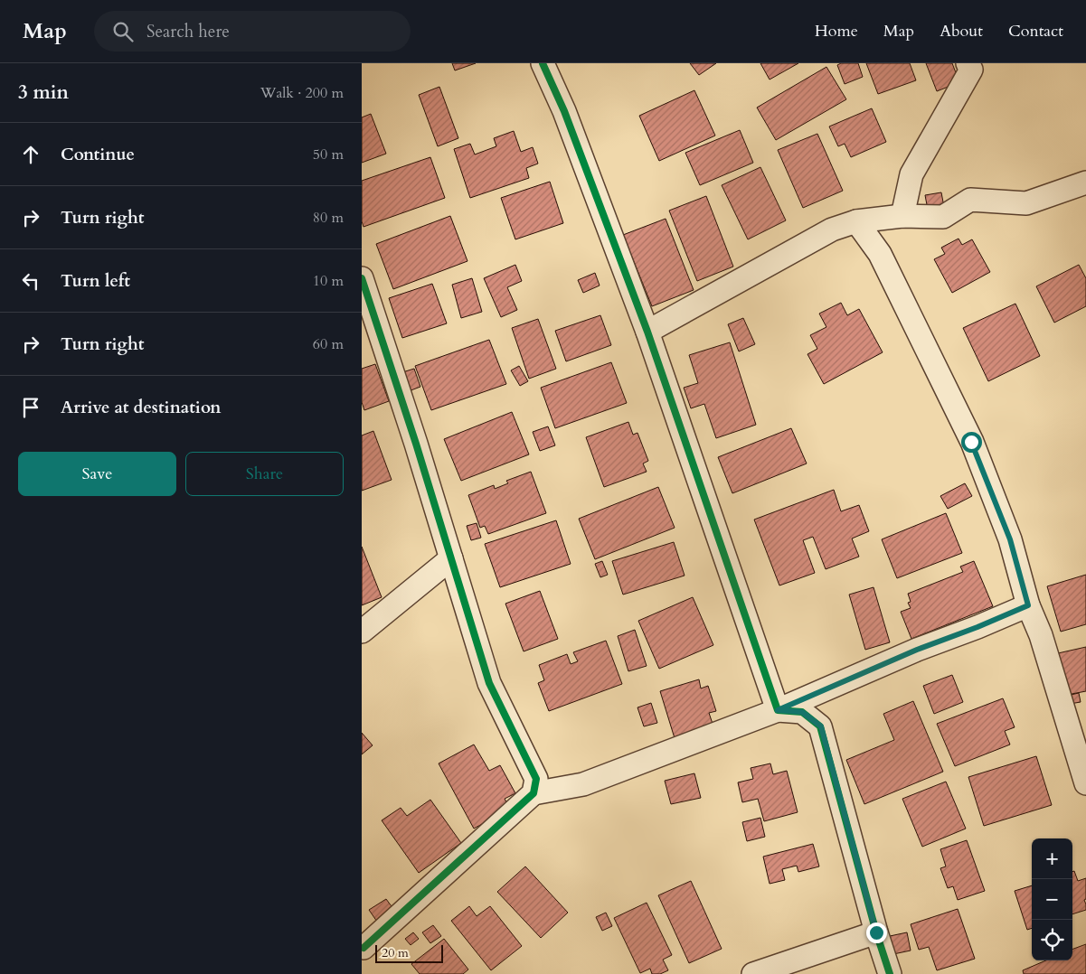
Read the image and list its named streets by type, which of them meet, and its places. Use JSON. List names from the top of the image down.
{
  "scale_bar": "20 m",
  "page": {
    "header": "Map",
    "search": "Search here",
    "nav": [
      "Home",
      "Map",
      "About",
      "Contact"
    ],
    "heading": ["3 min", "Walk · 200 m"],
    "list": [
      ["Continue", "50 m"],
      ["Turn right", "80 m"],
      ["Turn left", "10 m"],
      ["Turn right", "60 m"],
      "Arrive at destination"
    ],
    "buttons": ["Save", "Share"],
    "map_buttons": ["+", "−"],
    "scale": "20 m"
  }
}
